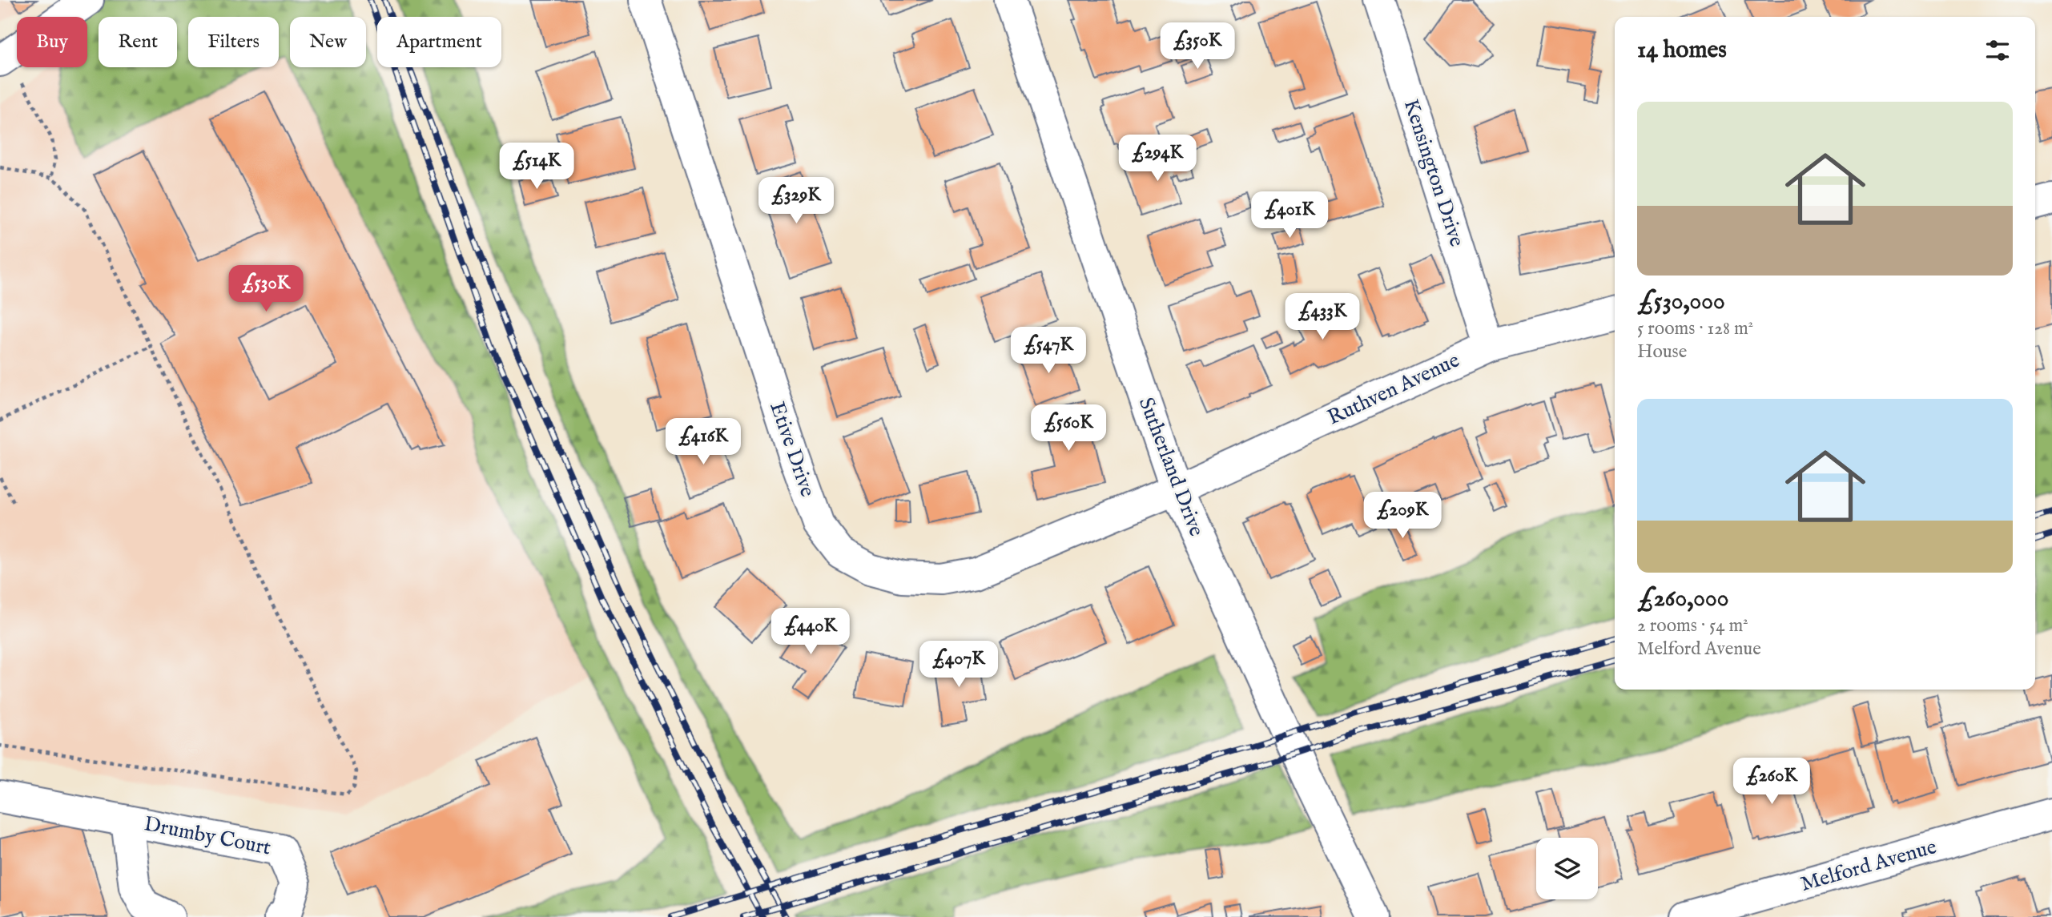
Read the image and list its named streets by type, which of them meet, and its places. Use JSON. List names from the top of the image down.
{
  "streets": {
    "street": [
      "Kensington Drive",
      "Ruthven Avenue",
      "Etive Drive",
      "Sutherland Drive",
      "Drumby Court",
      "Melford Avenue"
    ]
  },
  "crossings": [
    ["Kensington Drive", "Ruthven Avenue"],
    ["Ruthven Avenue", "Etive Drive"],
    ["Ruthven Avenue", "Sutherland Drive"],
    ["Etive Drive", "Sutherland Drive"]
  ],
  "page": {
    "chip": [
      "Buy",
      "Rent",
      "Filters",
      "New",
      "Apartment"
    ],
    "heading": "14 homes",
    "price": [
      "£350K",
      "£294K",
      "£514K",
      "£329K",
      "£401K",
      "£530K",
      "£433K",
      "£547K",
      "£560K",
      "£416K",
      "£209K",
      "£440K",
      "£407K",
      "£260K"
    ],
    "list": [
      {
        "name": "£530,000",
        "note": "5 rooms · 128 m² · House"
      },
      {
        "name": "£260,000",
        "note": "2 rooms · 54 m² · Melford Avenue"
      }
    ]
  }
}
